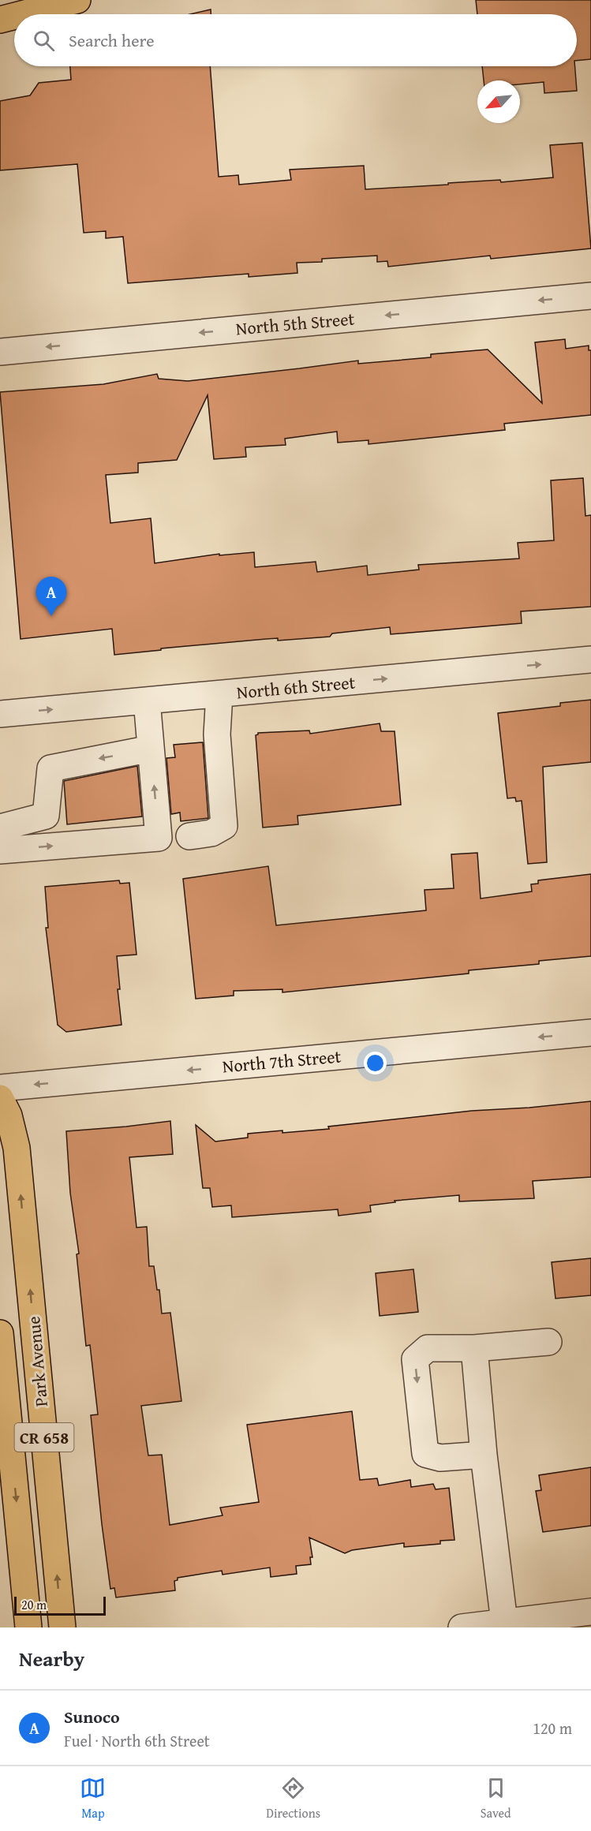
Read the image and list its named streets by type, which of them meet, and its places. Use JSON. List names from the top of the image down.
{
  "streets": {
    "main road": ["Park Avenue", "CR 658"],
    "street": ["North 5th Street", "North 6th Street", "North 7th Street"]
  },
  "one_way": ["North 5th Street", "North 6th Street", "North 7th Street"],
  "scale_bar": "20 m",
  "north": "bottom left",
  "page": {
    "search": "Search here",
    "pins": "A",
    "scale": "20 m",
    "heading": "Nearby",
    "list": [
      {
        "mark": "A",
        "name": "Sunoco",
        "note": "Fuel · North 6th Street",
        "value": "120 m"
      }
    ],
    "nav": ["Map", "Directions", "Saved"]
  }
}
